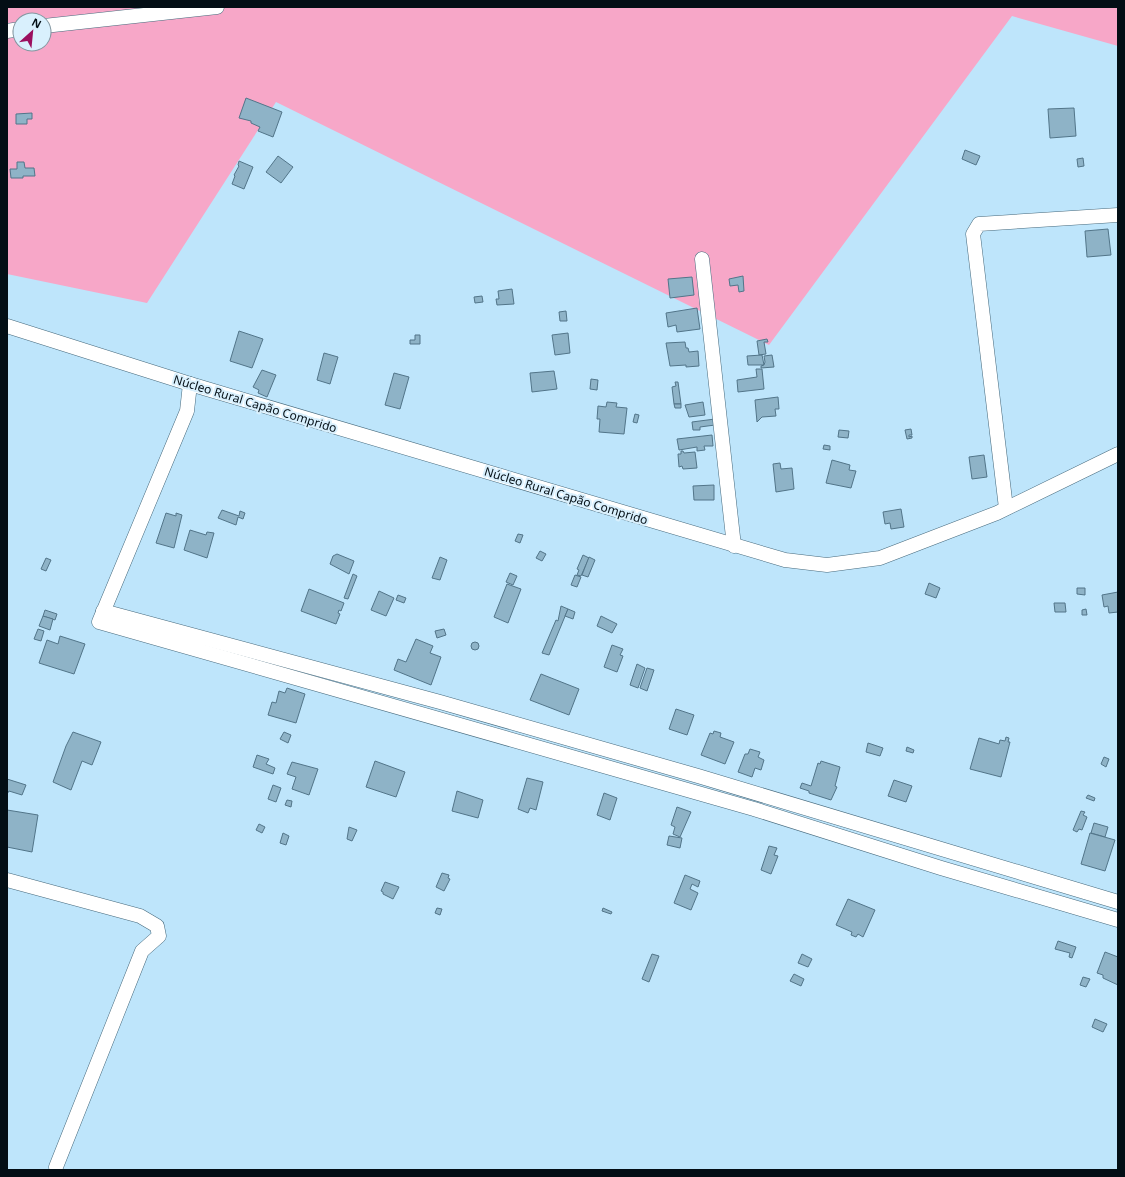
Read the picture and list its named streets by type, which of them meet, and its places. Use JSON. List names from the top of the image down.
{
  "streets": {
    "street": ["Núcleo Rural Capão Comprido"]
  },
  "north": "top right"
}
